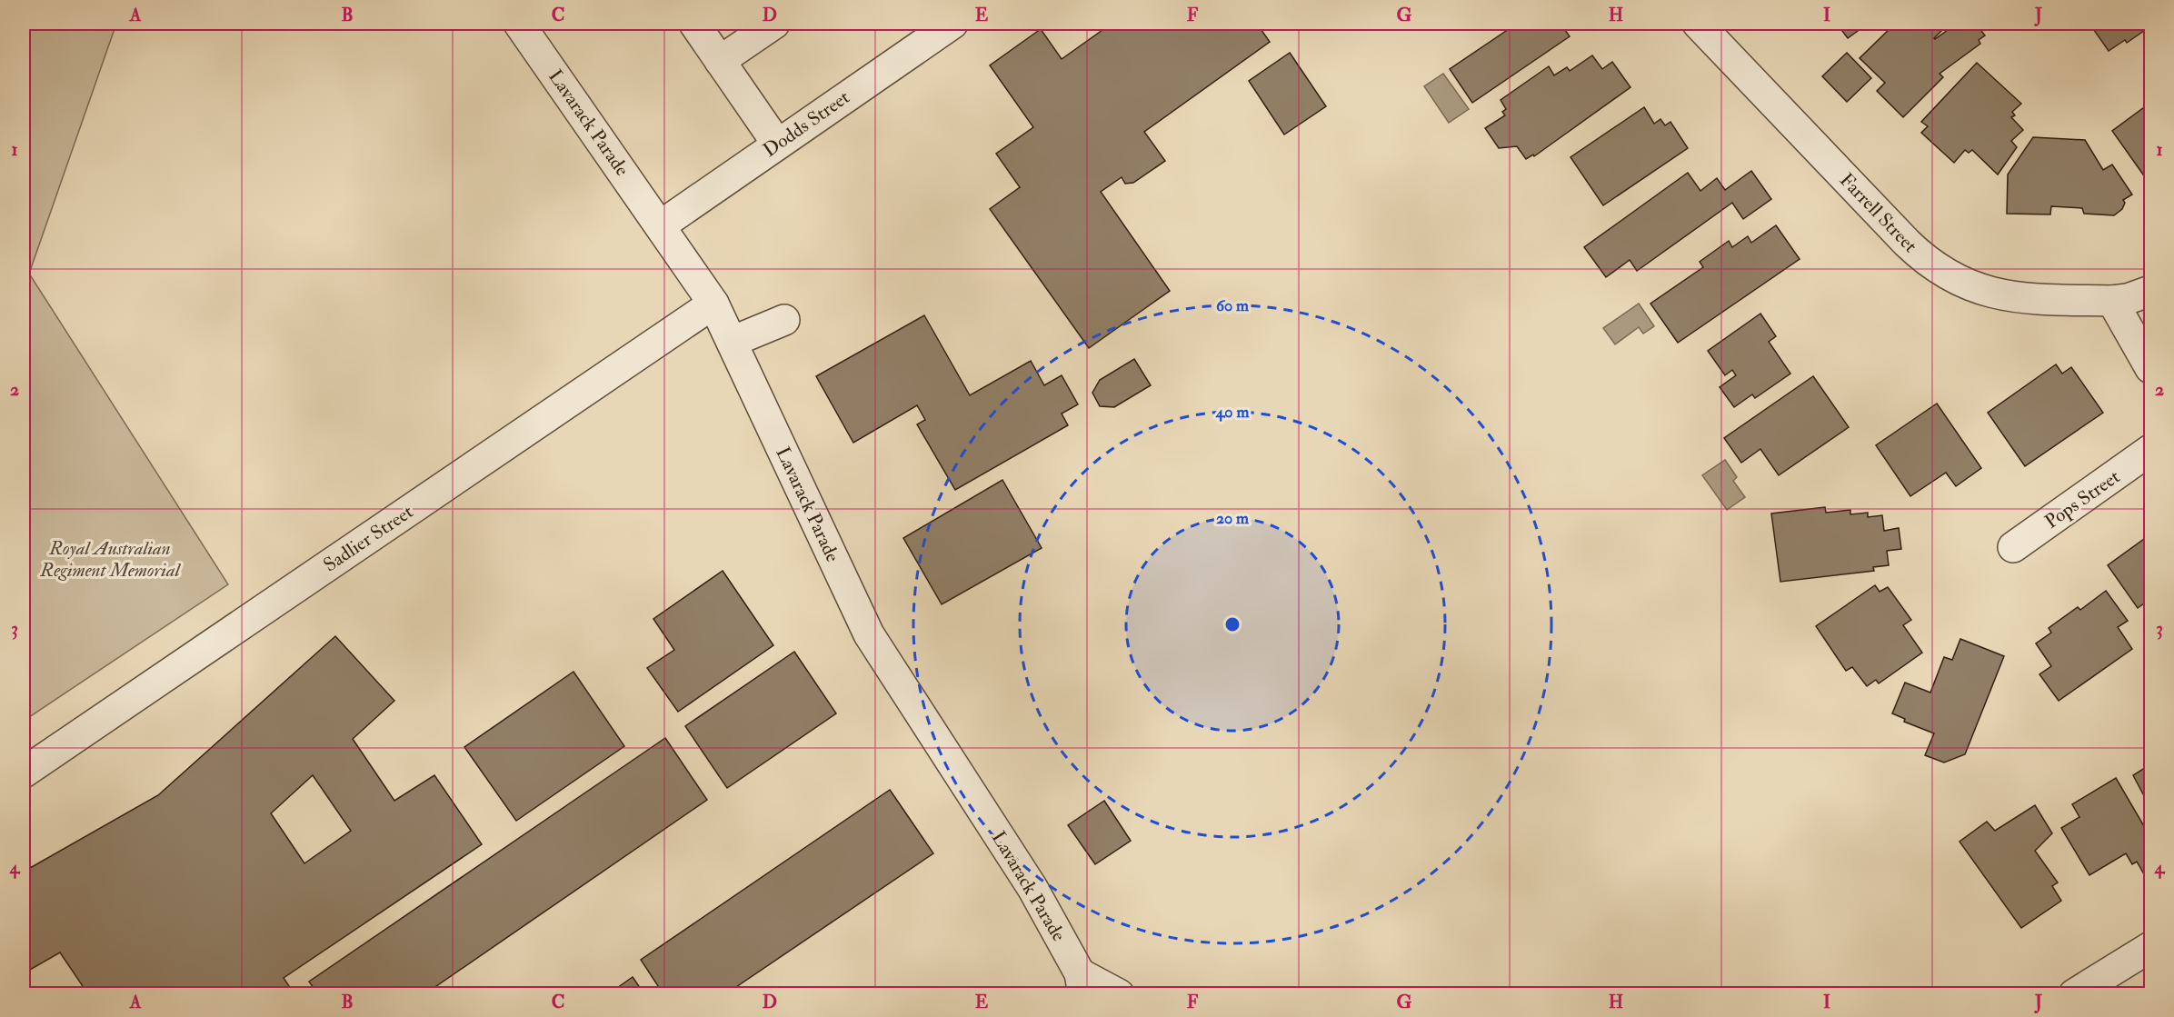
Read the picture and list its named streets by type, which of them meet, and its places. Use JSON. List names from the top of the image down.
{
  "streets": {
    "street": [
      "Lavarack Parade",
      "Dodds Street",
      "Farrell Street",
      "Pops Street",
      "Sadlier Street"
    ]
  },
  "crossings": [
    ["Lavarack Parade", "Dodds Street"],
    ["Lavarack Parade", "Sadlier Street"]
  ],
  "parks": ["Royal Australian Regiment Memorial"],
  "grid": {
    "columns": [
      "A",
      "B",
      "C",
      "D",
      "E",
      "F",
      "G",
      "H",
      "I",
      "J"
    ],
    "rows": [
      "1",
      "2",
      "3",
      "4"
    ]
  },
  "rings": ["60 m", "40 m", "20 m"]
}
